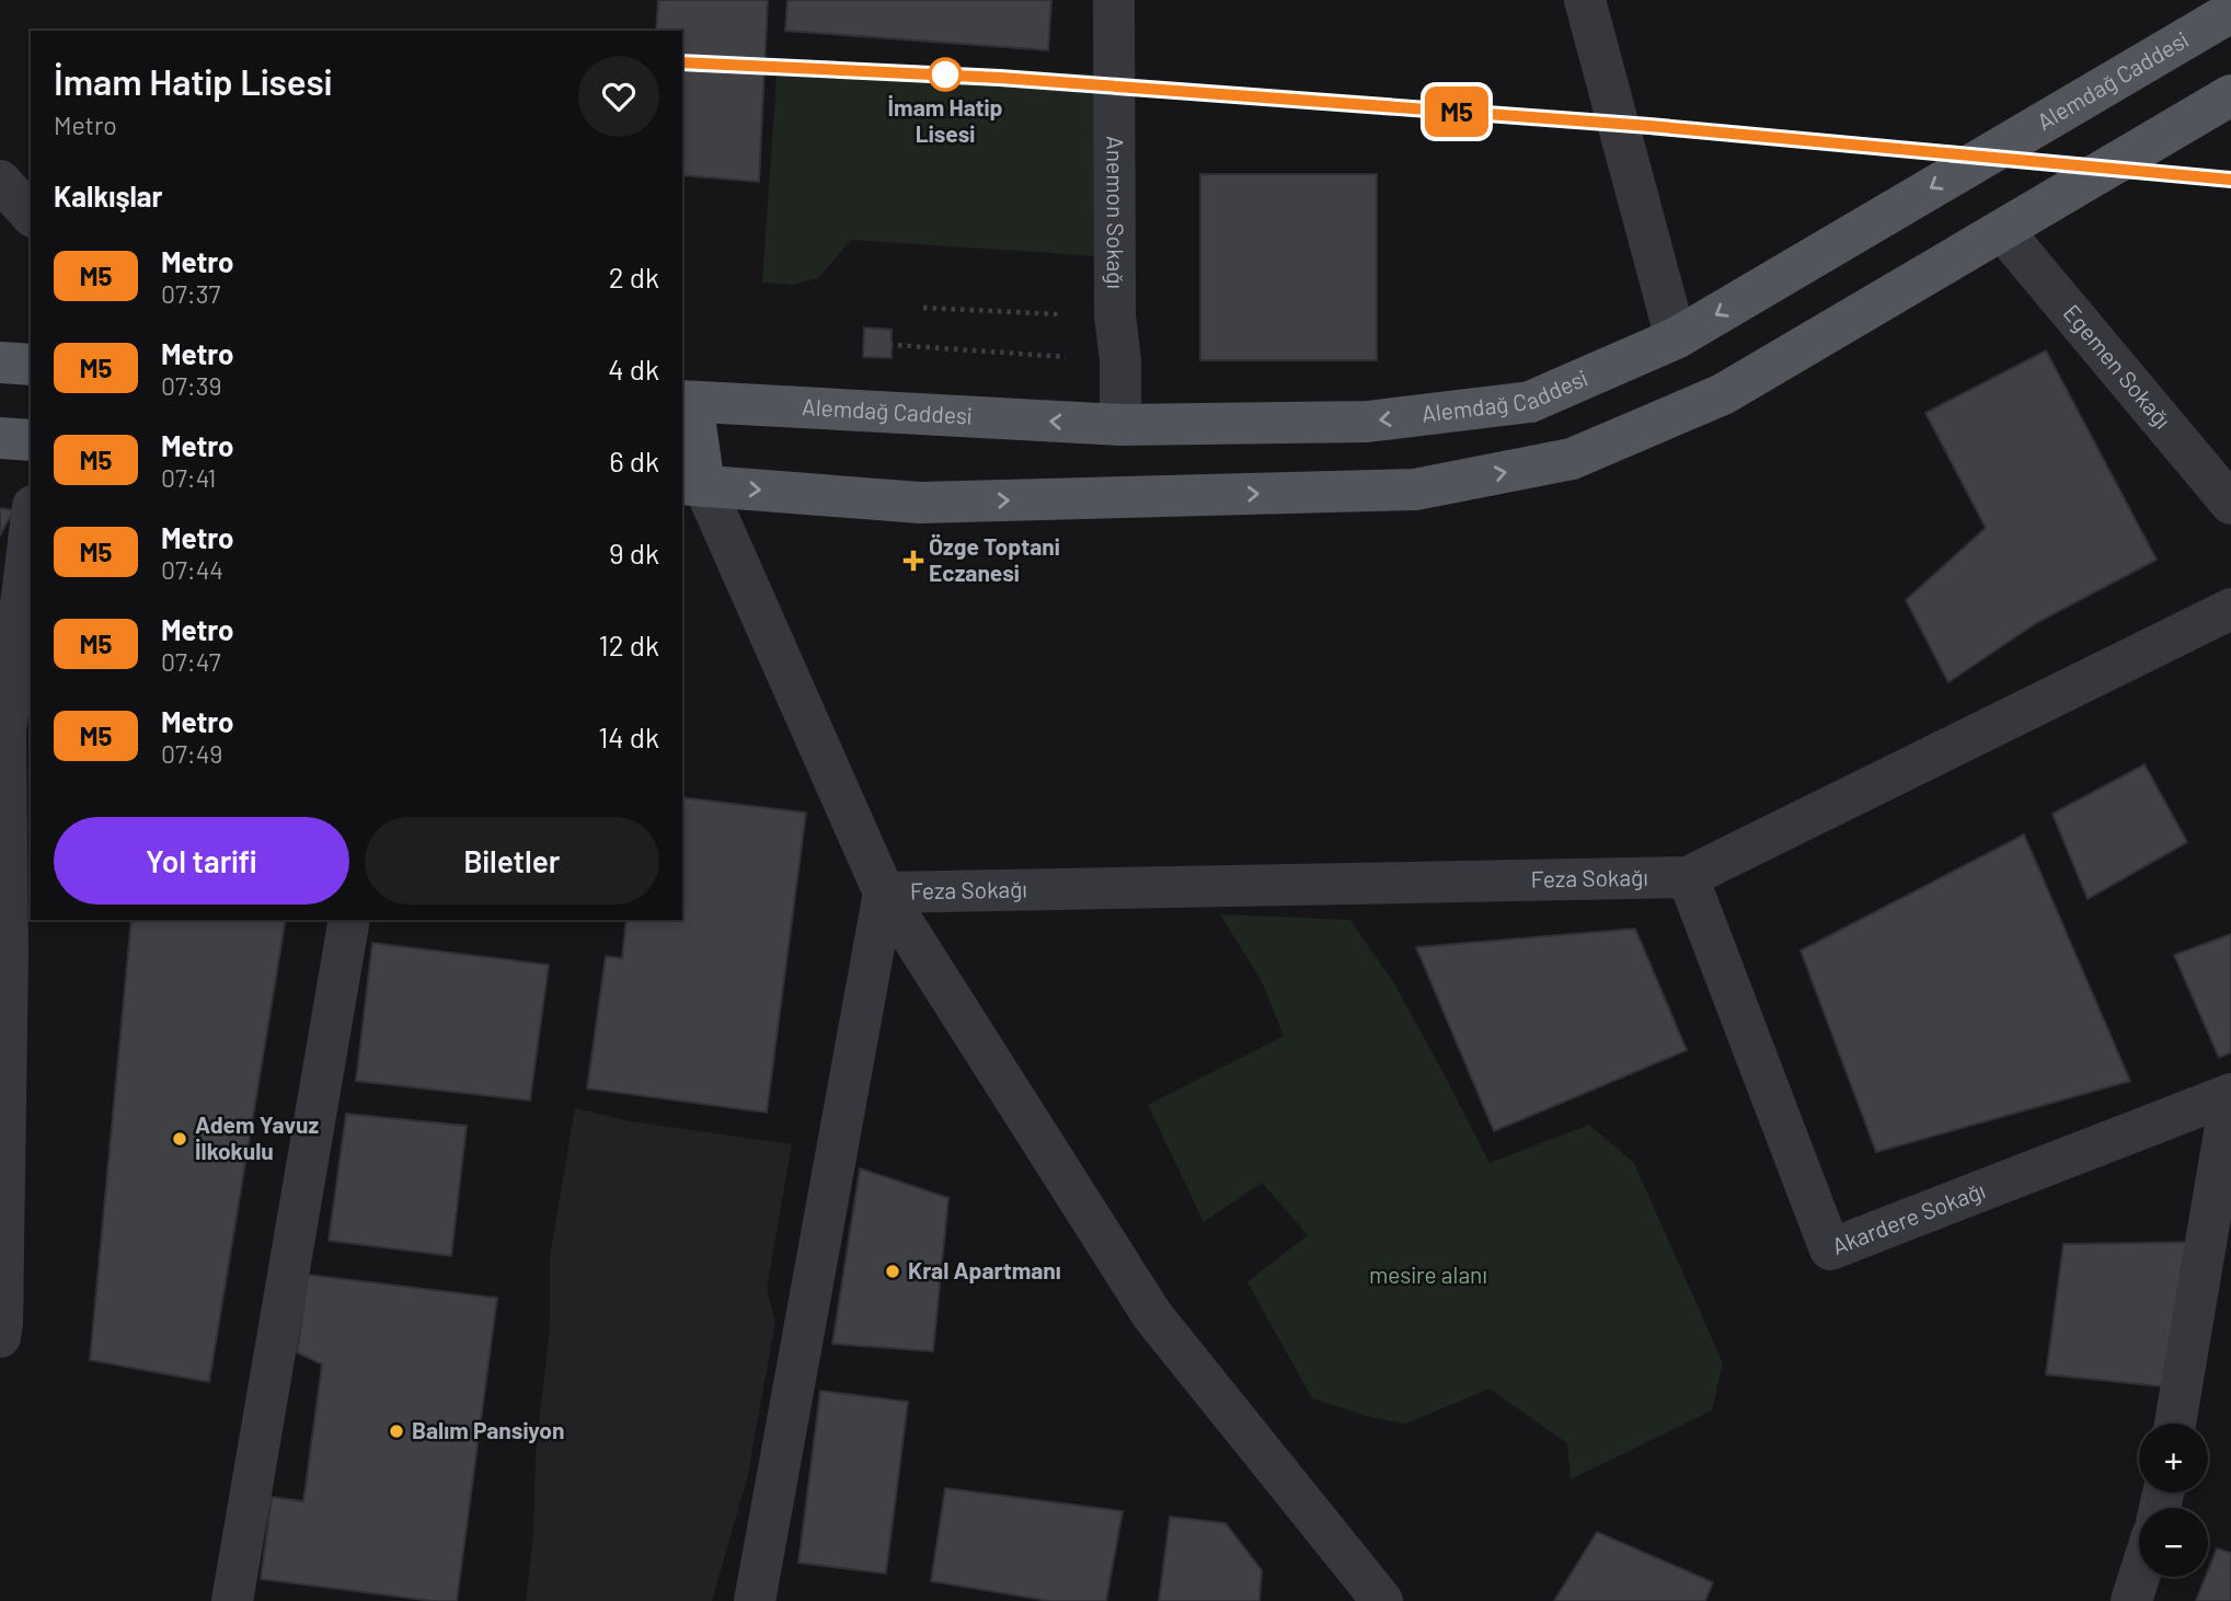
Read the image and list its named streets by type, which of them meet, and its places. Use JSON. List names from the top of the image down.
{
  "streets": {
    "main road": ["Alemdağ Caddesi"],
    "street": [
      "Anemon Sokağı",
      "Egemen Sokağı",
      "Feza Sokağı",
      "Akardere Sokağı"
    ]
  },
  "crossings": [
    ["Alemdağ Caddesi", "Anemon Sokağı"],
    ["Feza Sokağı", "Akardere Sokağı"]
  ],
  "parks": ["mesire alanı"],
  "places": {
    "other": [
      "İmam Hatip Lisesi",
      "Adem Yavuz İlkokulu",
      "Kral Apartmanı",
      "Balım Pansiyon"
    ],
    "health": ["Özge Toptani Eczanesi"]
  },
  "lines": ["metro line M5"],
  "page": {
    "on_map": "M5",
    "heading": [
      ["İmam Hatip Lisesi", "Metro"],
      "Kalkışlar"
    ],
    "list": [
      {
        "mark": "M5",
        "name": "Metro",
        "note": "07:37",
        "value": "2 dk"
      },
      {
        "mark": "M5",
        "name": "Metro",
        "note": "07:39",
        "value": "4 dk"
      },
      {
        "mark": "M5",
        "name": "Metro",
        "note": "07:41",
        "value": "6 dk"
      },
      {
        "mark": "M5",
        "name": "Metro",
        "note": "07:44",
        "value": "9 dk"
      },
      {
        "mark": "M5",
        "name": "Metro",
        "note": "07:47",
        "value": "12 dk"
      },
      {
        "mark": "M5",
        "name": "Metro",
        "note": "07:49",
        "value": "14 dk"
      }
    ],
    "buttons": ["Yol tarifi", "Biletler"],
    "map_buttons": ["+", "−"]
  }
}
